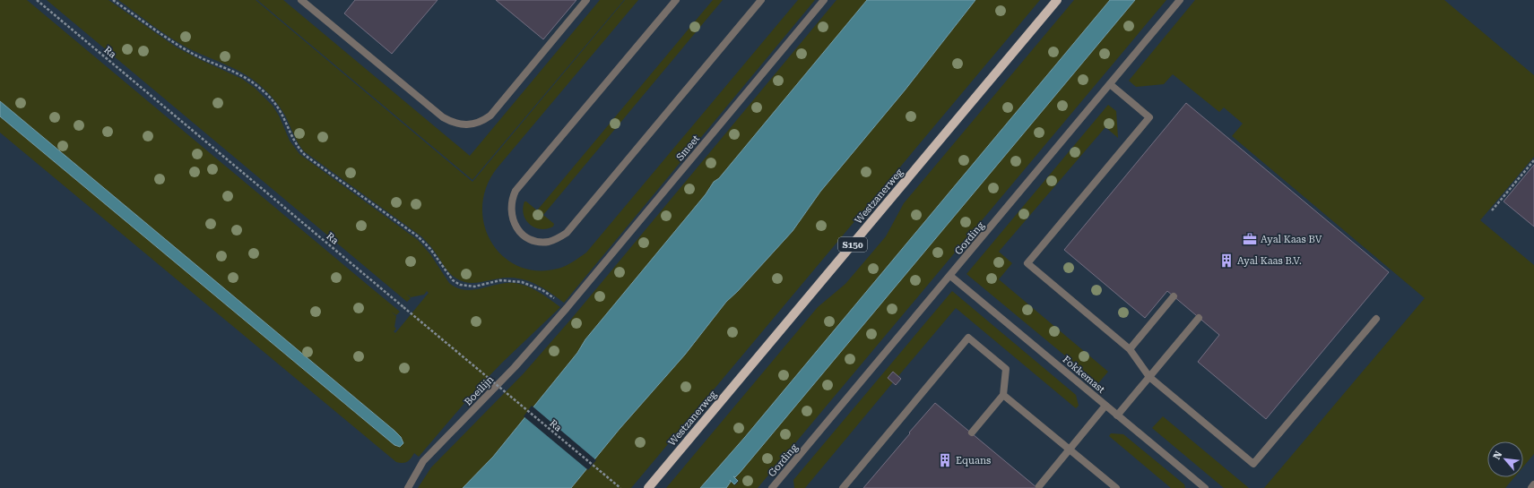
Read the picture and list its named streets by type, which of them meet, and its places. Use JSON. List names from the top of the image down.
{
  "streets": {
    "main road": ["Westzanerweg", "S150"],
    "street": [
      "Smeet",
      "Gording",
      "Fokkemast",
      "Boeilijn"
    ],
    "path": ["Ra"]
  },
  "crossings": [
    ["Smeet", "Boeilijn"],
    ["Gording", "Fokkemast"]
  ],
  "places": {
    "office": ["Ayal Kaas BV"],
    "building": ["Ayal Kaas B.V.", "Equans"]
  },
  "north": "top left"
}
